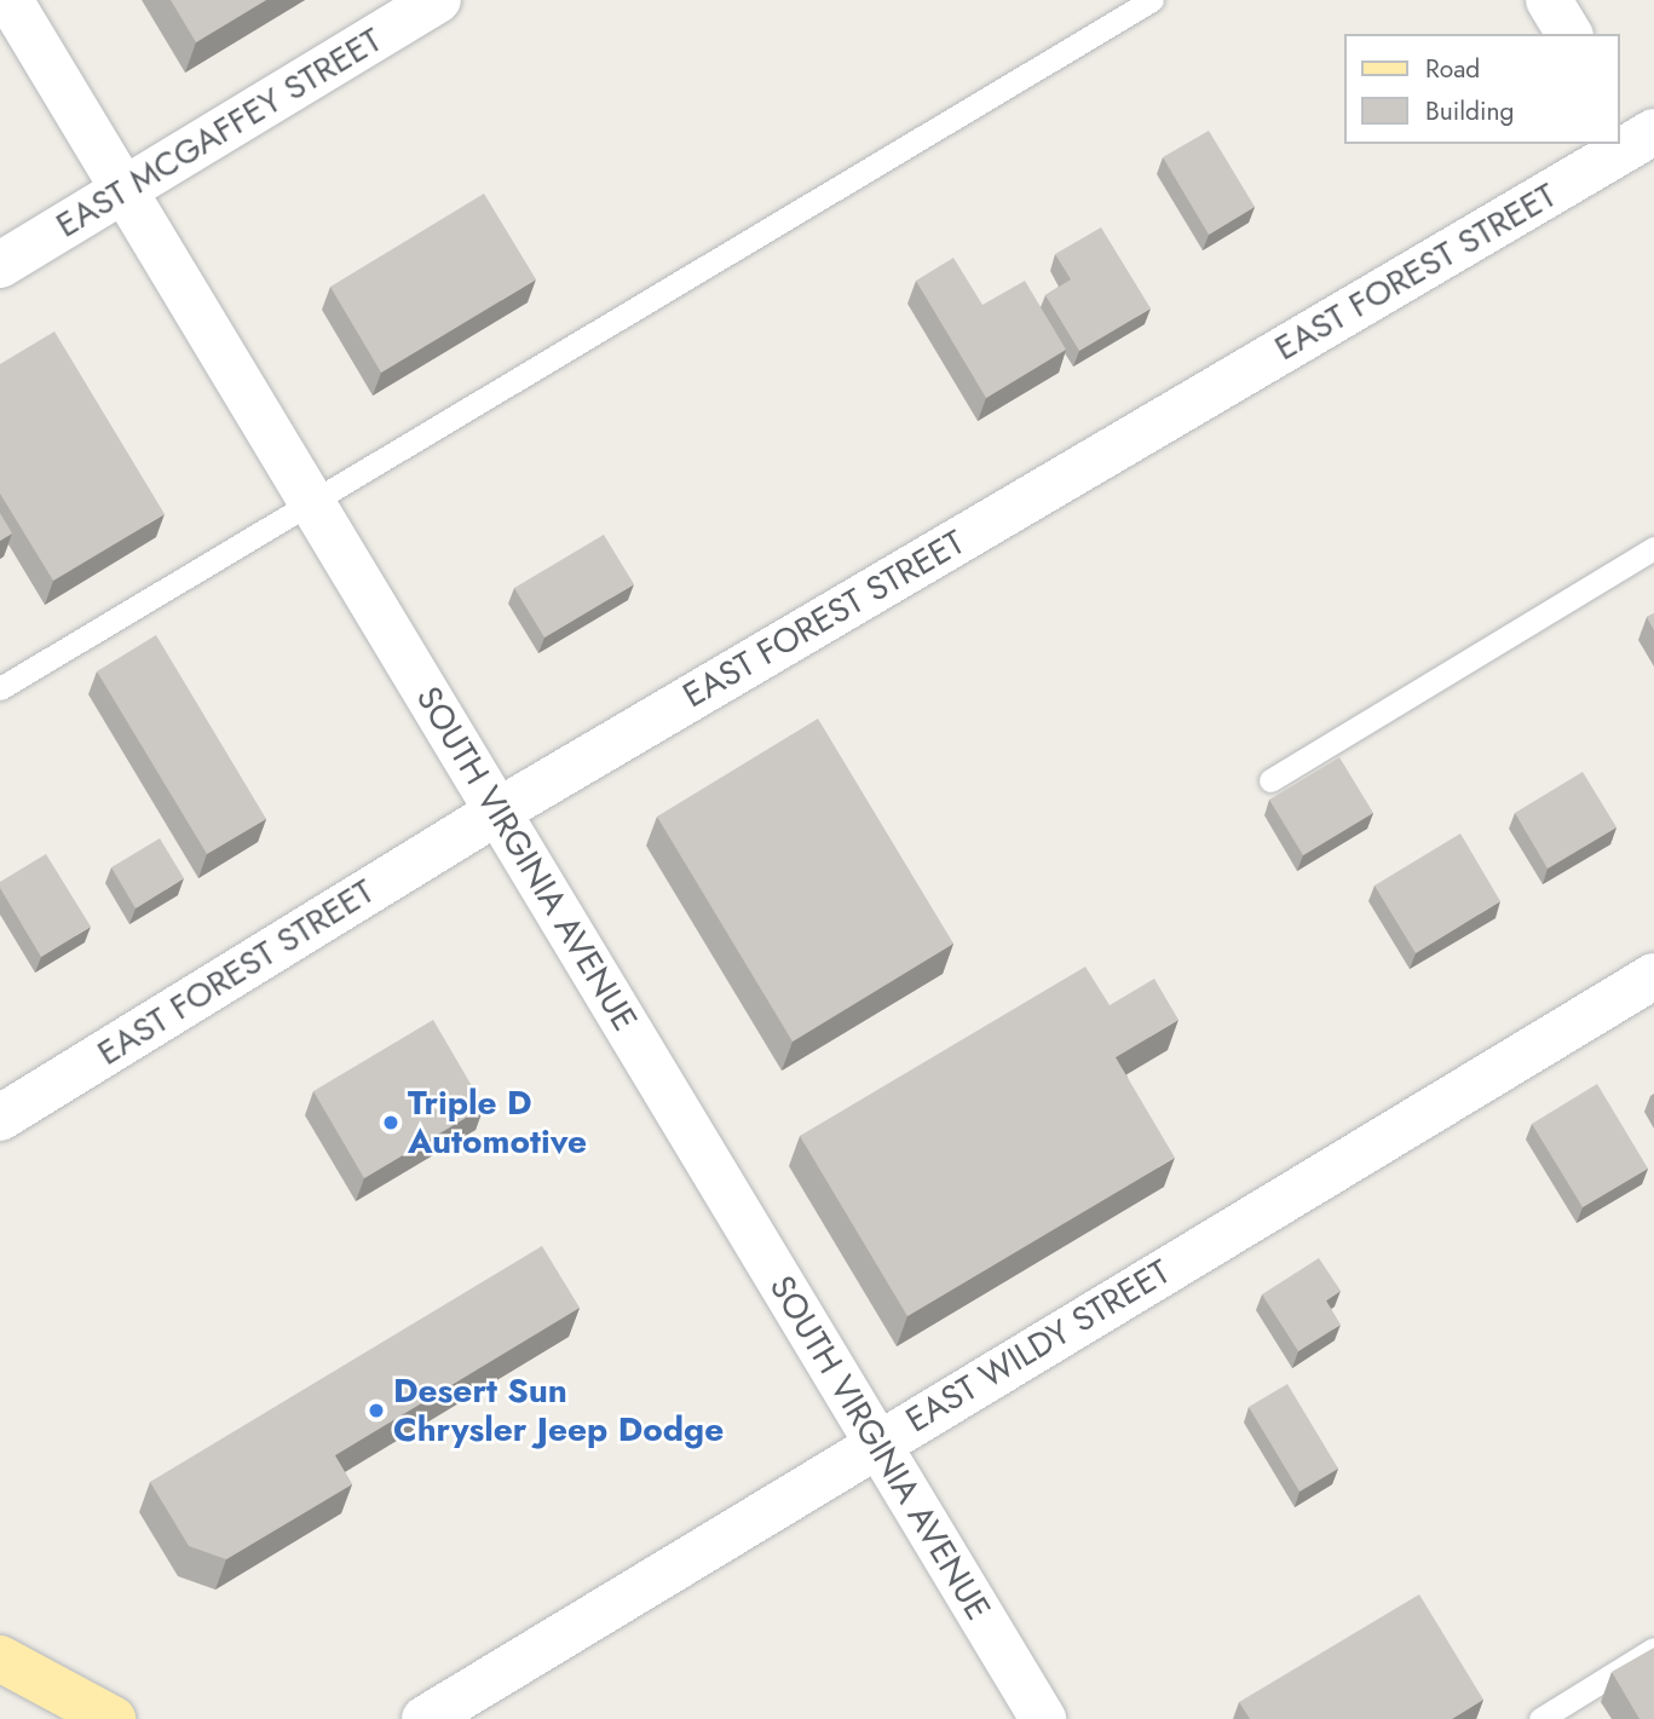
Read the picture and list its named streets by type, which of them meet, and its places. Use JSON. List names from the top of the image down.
{
  "streets": {
    "street": [
      "EAST MCGAFFEY STREET",
      "EAST FOREST STREET",
      "SOUTH VIRGINIA AVENUE",
      "EAST WILDY STREET"
    ]
  },
  "crossings": [
    ["EAST MCGAFFEY STREET", "SOUTH VIRGINIA AVENUE"],
    ["EAST FOREST STREET", "SOUTH VIRGINIA AVENUE"],
    ["SOUTH VIRGINIA AVENUE", "EAST WILDY STREET"]
  ],
  "places": ["Triple D Automotive", "Desert Sun Chrysler Jeep Dodge"],
  "legend": ["Road", "Building"]
}
